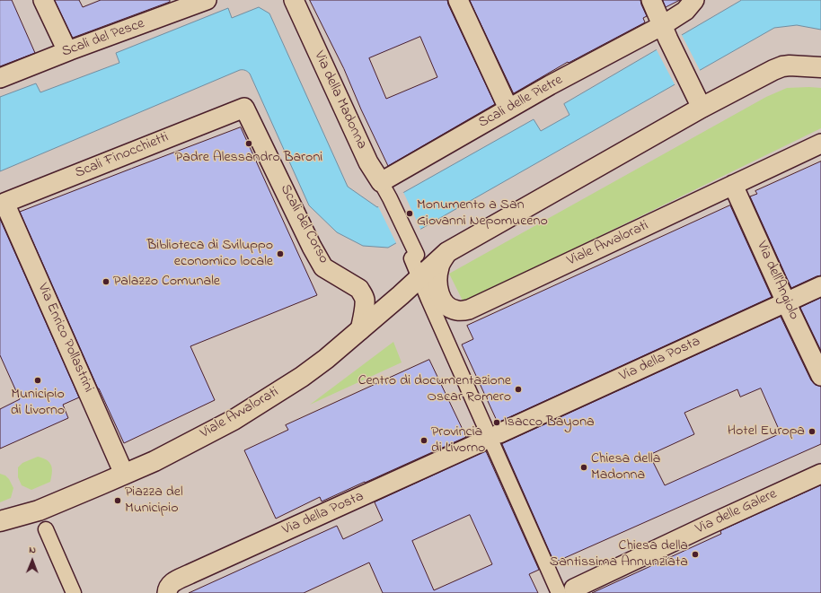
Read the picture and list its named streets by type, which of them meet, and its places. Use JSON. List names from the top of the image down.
{
  "streets": {
    "street": [
      "Scali del Pesce",
      "Via della Madonna",
      "Scali delle Pietre",
      "Scali Finocchietti",
      "Scali del Corso",
      "Viale Avvalorati",
      "Via dell'Angiolo",
      "Via Enrico Pollastrini",
      "Via della Posta",
      "Via delle Galere"
    ]
  },
  "crossings": [
    ["Via della Madonna", "Scali delle Pietre"],
    ["Via della Madonna", "Viale Avvalorati"],
    ["Scali Finocchietti", "Scali del Corso"],
    ["Scali Finocchietti", "Via Enrico Pollastrini"],
    ["Scali del Corso", "Viale Avvalorati"],
    ["Viale Avvalorati", "Via dell'Angiolo"],
    ["Viale Avvalorati", "Via Enrico Pollastrini"],
    ["Via dell'Angiolo", "Via della Posta"]
  ],
  "places": [
    "Padre Alessandro Baroni",
    "Monumento a San Giovanni Nepomuceno",
    "Biblioteca di Sviluppo economico locale",
    "Palazzo Comunale",
    "Municipio di Livorno",
    "Centro di documentazione Oscar Romero",
    "Isacco Bayona",
    "Hotel Europa",
    "Provincia di Livorno",
    "Chiesa della Madonna",
    "Piazza del Municipio",
    "Chiesa della Santissima Annunziata"
  ],
  "north": "top"
}
